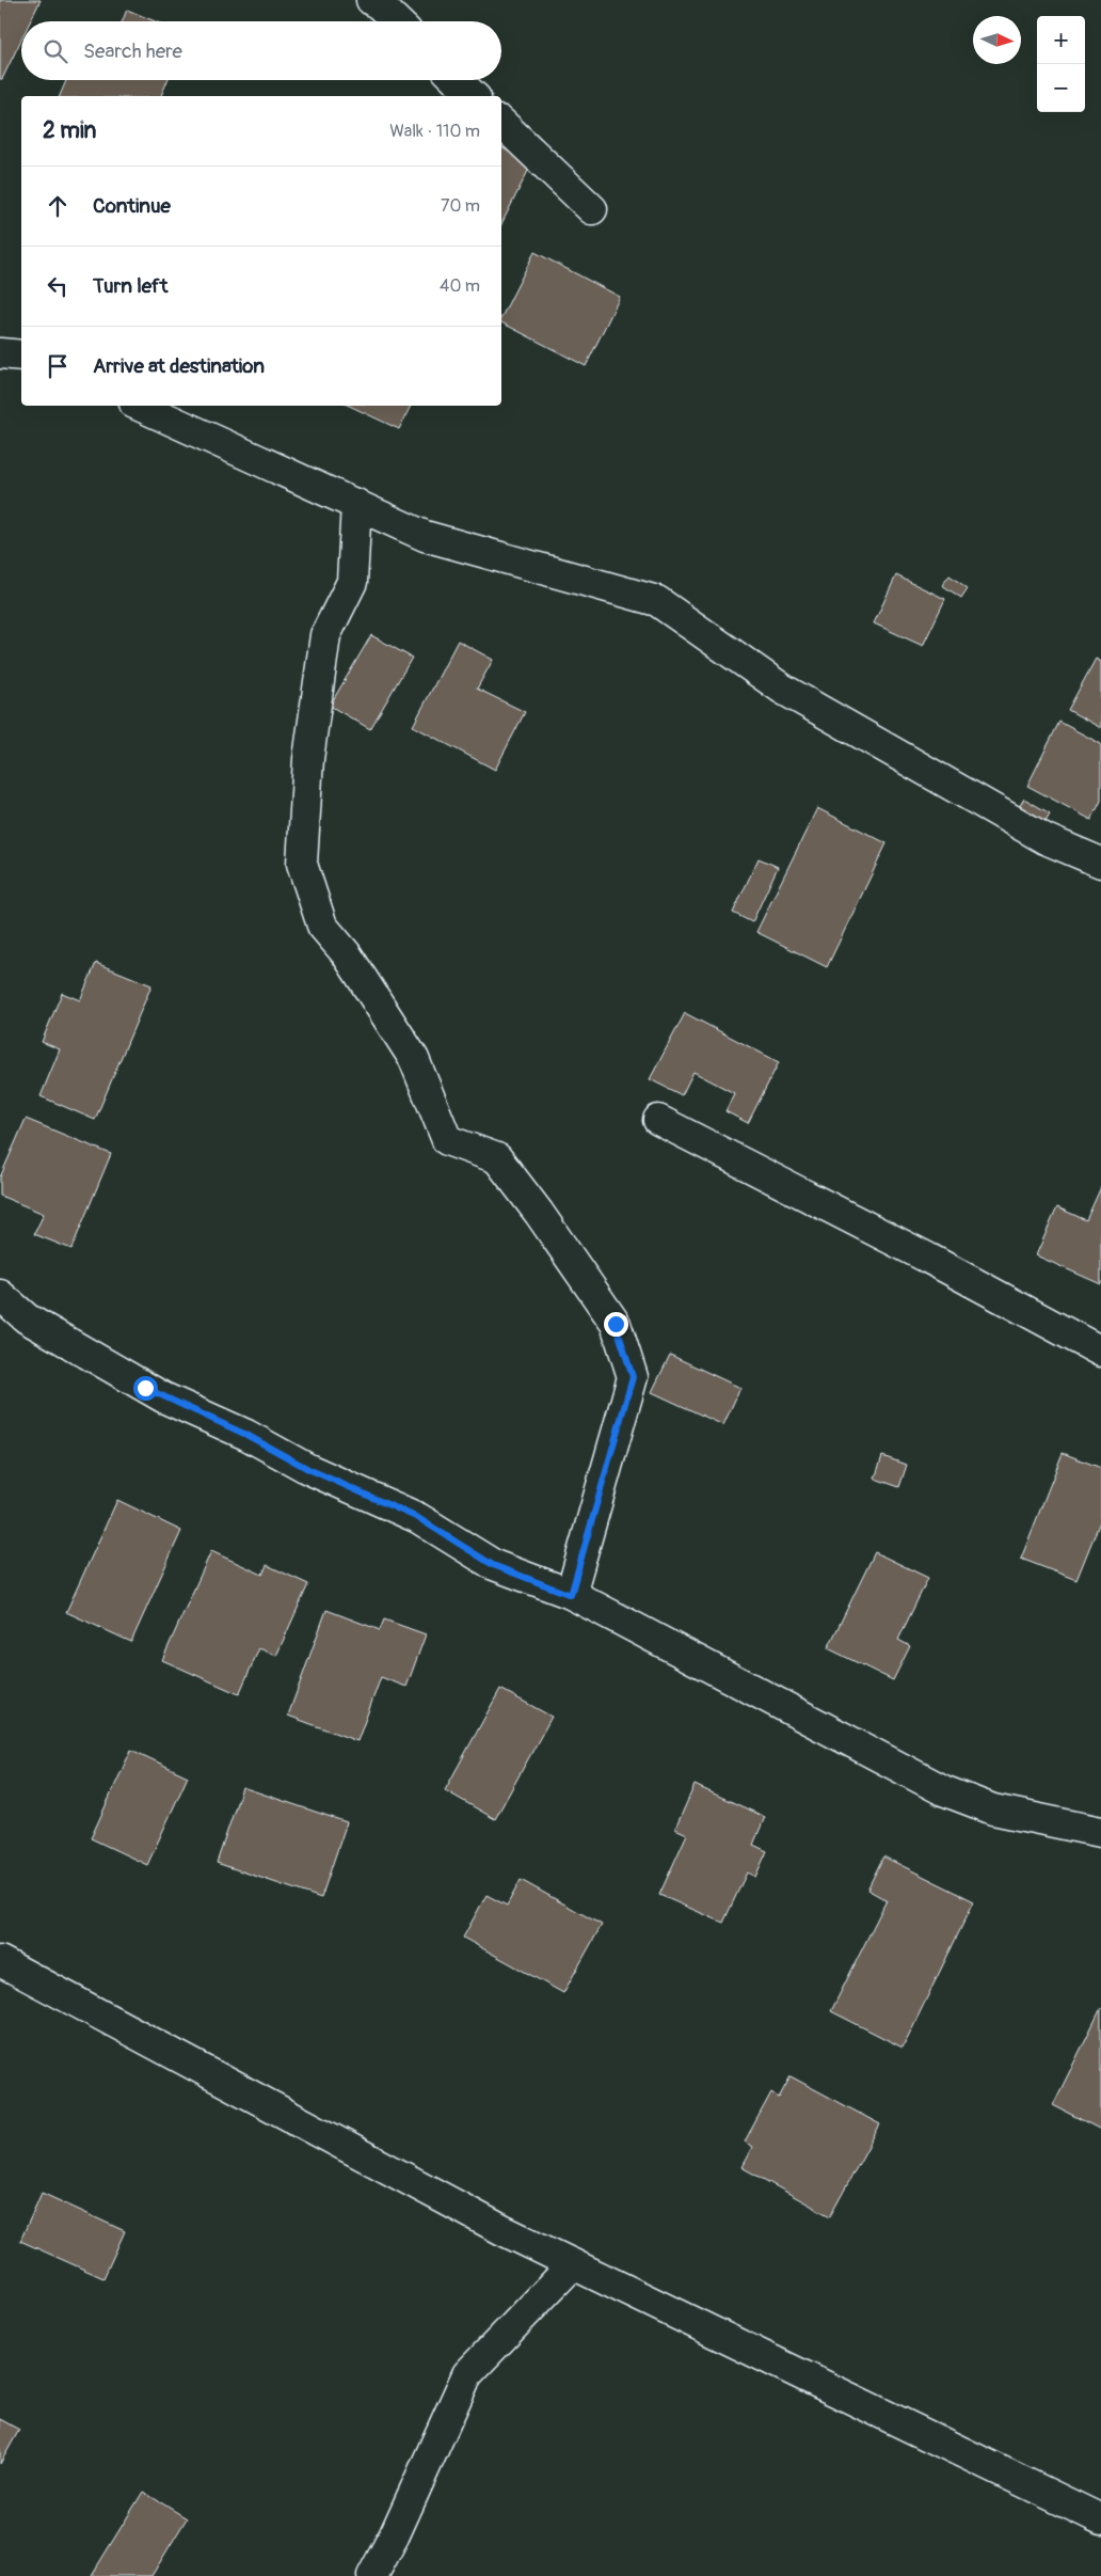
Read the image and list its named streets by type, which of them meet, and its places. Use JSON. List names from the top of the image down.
{
  "north": "right",
  "page": {
    "map_buttons": ["+", "−"],
    "search": "Search here",
    "heading": ["2 min", "Walk · 110 m"],
    "list": [
      ["Continue", "70 m"],
      ["Turn left", "40 m"],
      "Arrive at destination"
    ]
  }
}
